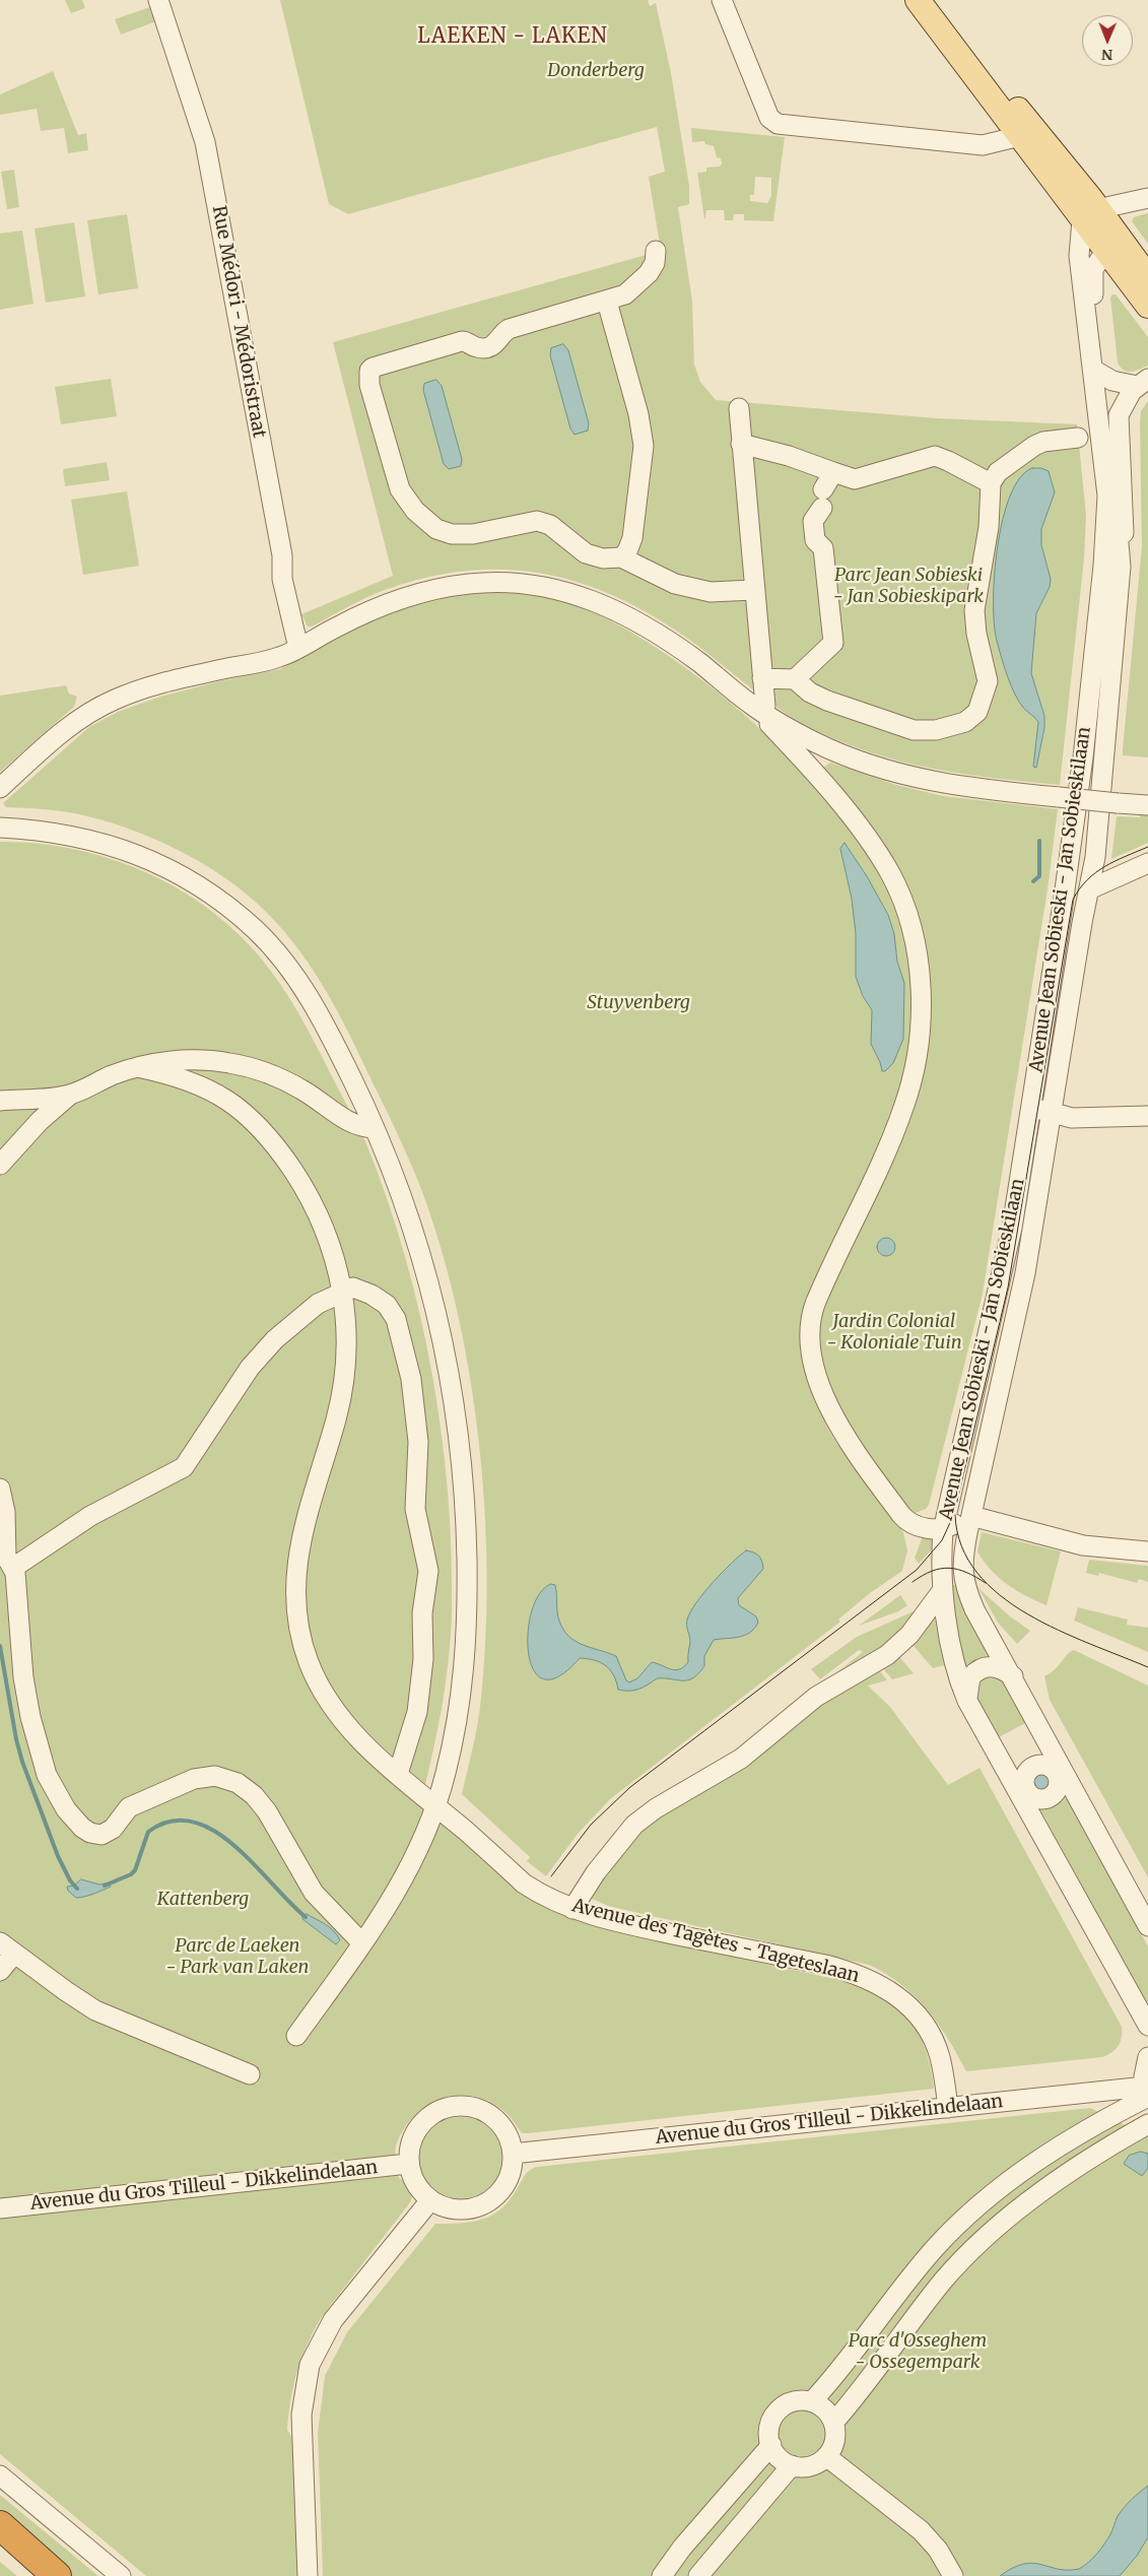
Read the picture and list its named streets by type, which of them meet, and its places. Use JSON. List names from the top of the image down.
{
  "streets": {
    "street": [
      "Rue Médori - Médoristraat",
      "Avenue Jean Sobieski - Jan Sobieskilaan",
      "Avenue des Tagètes - Tageteslaan",
      "Avenue du Gros Tilleul - Dikkelindelaan"
    ]
  },
  "crossings": [
    ["Avenue des Tagètes - Tageteslaan", "Avenue du Gros Tilleul - Dikkelindelaan"]
  ],
  "districts": ["LAEKEN - LAKEN"],
  "parks": [
    "Donderberg",
    "Parc Jean Sobieski - Jan Sobieskipark",
    "Stuyvenberg",
    "Jardin Colonial - Koloniale Tuin",
    "Kattenberg",
    "Parc de Laeken - Park van Laken",
    "Parc d'Osseghem - Ossegempark"
  ],
  "north": "bottom"
}
